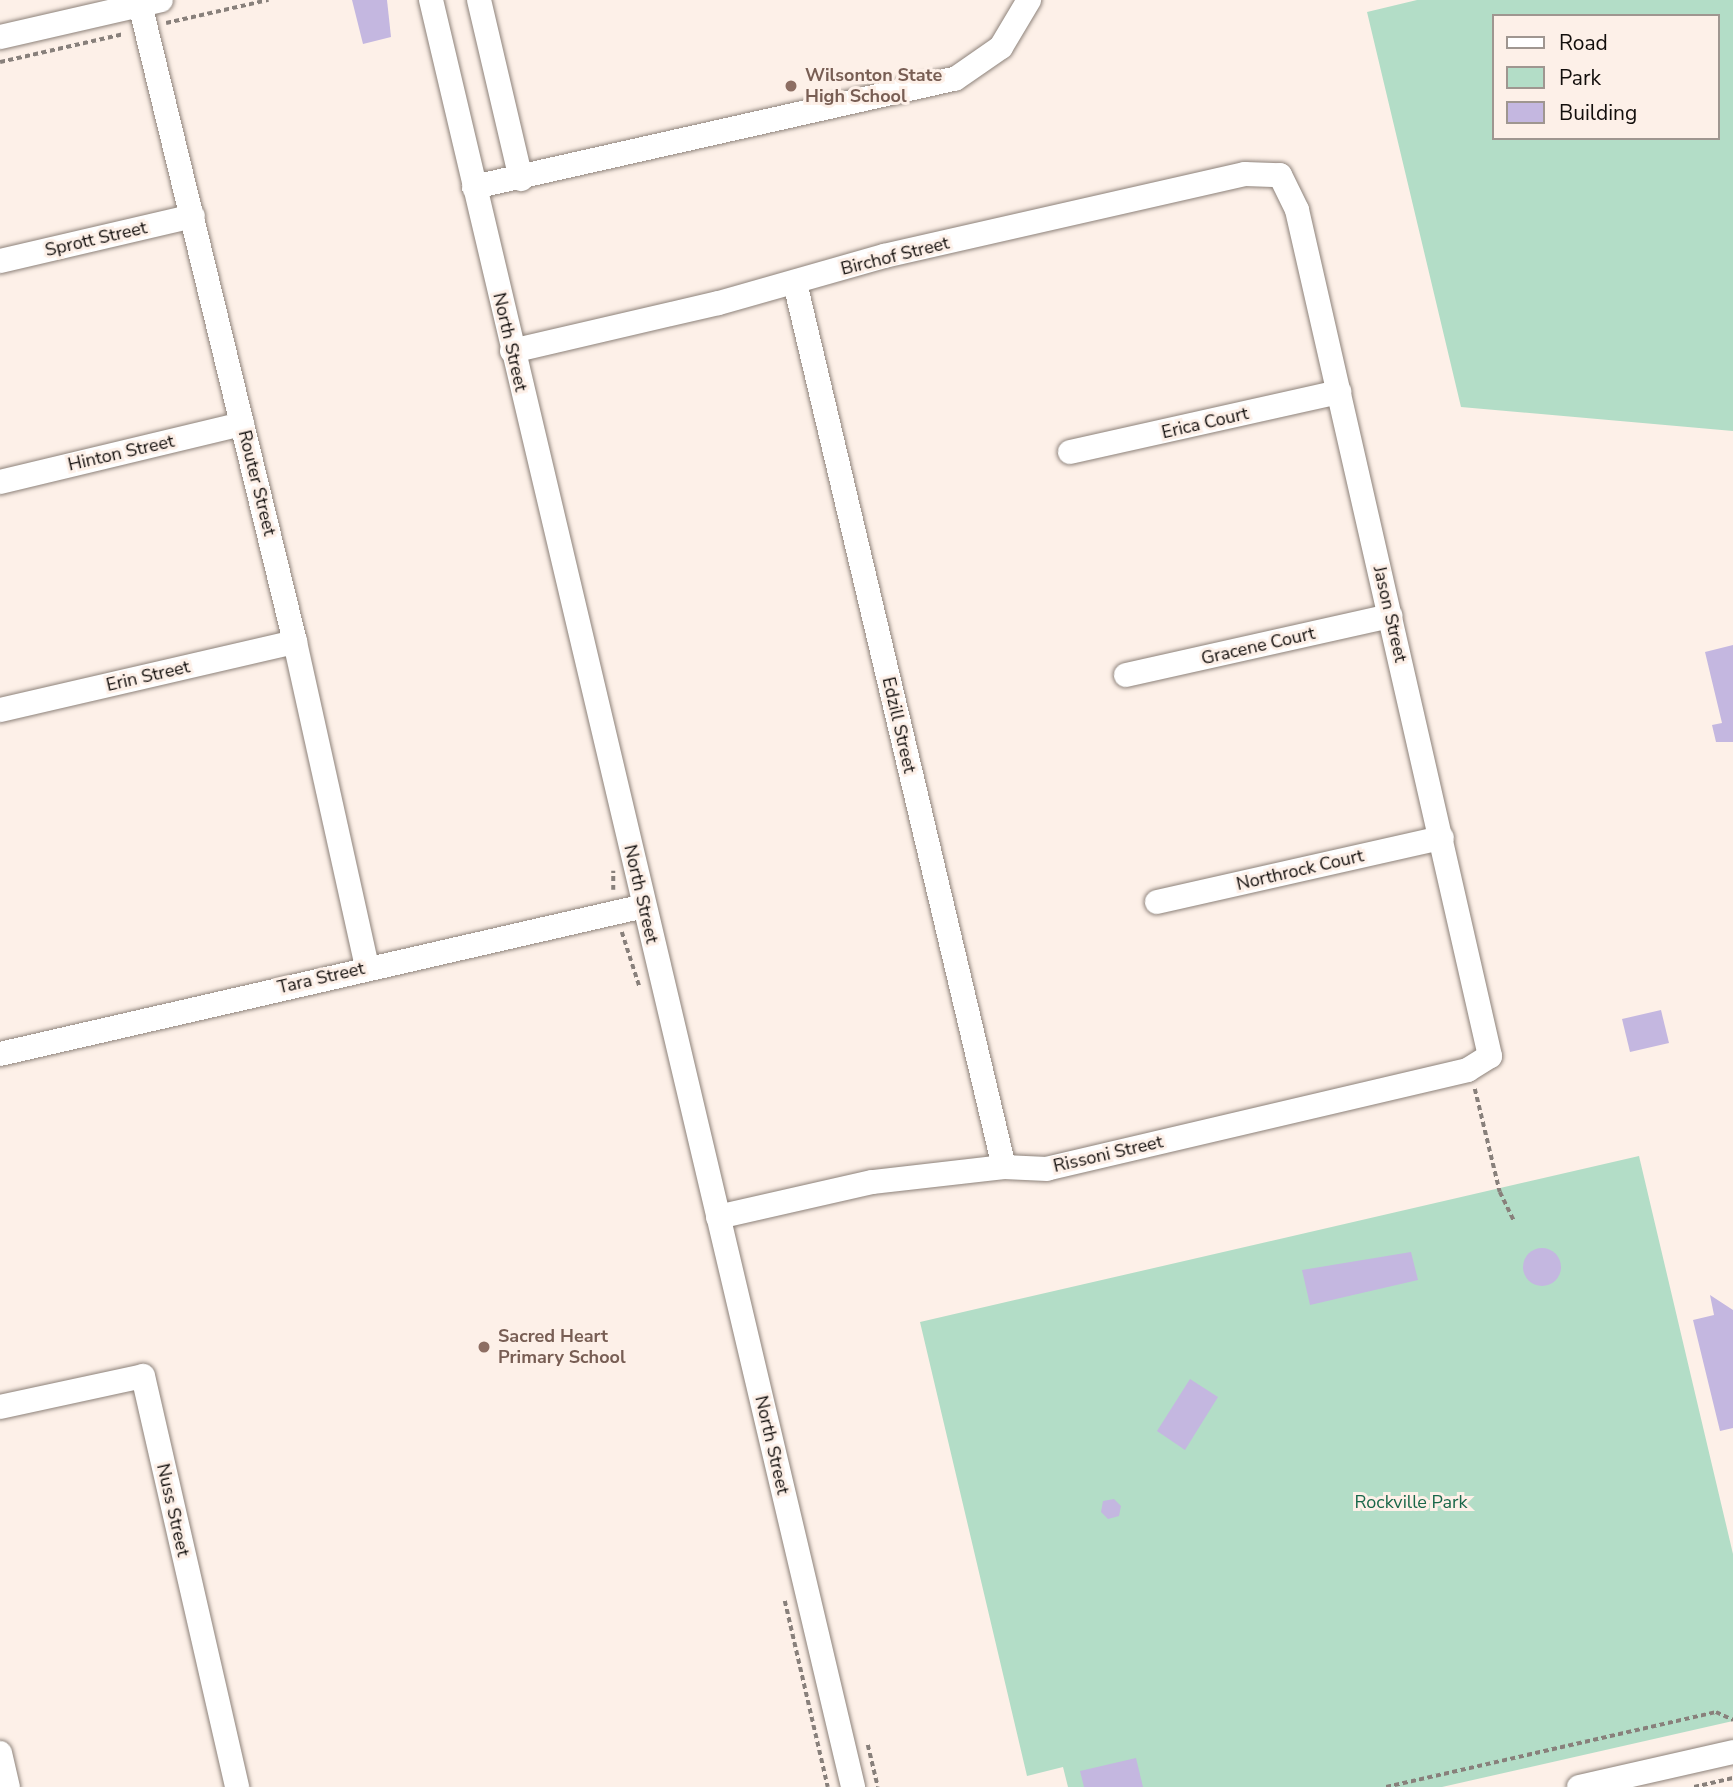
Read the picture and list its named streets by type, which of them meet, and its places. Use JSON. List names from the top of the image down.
{
  "streets": {
    "street": [
      "Sprott Street",
      "Birchof Street",
      "North Street",
      "Erica Court",
      "Hinton Street",
      "Router Street",
      "Jason Street",
      "Gracene Court",
      "Erin Street",
      "Edzill Street",
      "Northrock Court",
      "Tara Street",
      "Rissoni Street",
      "Nuss Street"
    ]
  },
  "crossings": [
    ["Sprott Street", "Router Street"],
    ["Birchof Street", "North Street"],
    ["Birchof Street", "Jason Street"],
    ["Birchof Street", "Edzill Street"],
    ["North Street", "Tara Street"],
    ["North Street", "Rissoni Street"],
    ["Erica Court", "Jason Street"],
    ["Hinton Street", "Router Street"],
    ["Router Street", "Erin Street"],
    ["Router Street", "Tara Street"],
    ["Jason Street", "Gracene Court"],
    ["Jason Street", "Northrock Court"],
    ["Jason Street", "Rissoni Street"],
    ["Edzill Street", "Rissoni Street"]
  ],
  "parks": ["Rockville Park"],
  "places": ["Wilsonton State High School", "Sacred Heart Primary School"],
  "legend": ["Road", "Park", "Building"]
}
